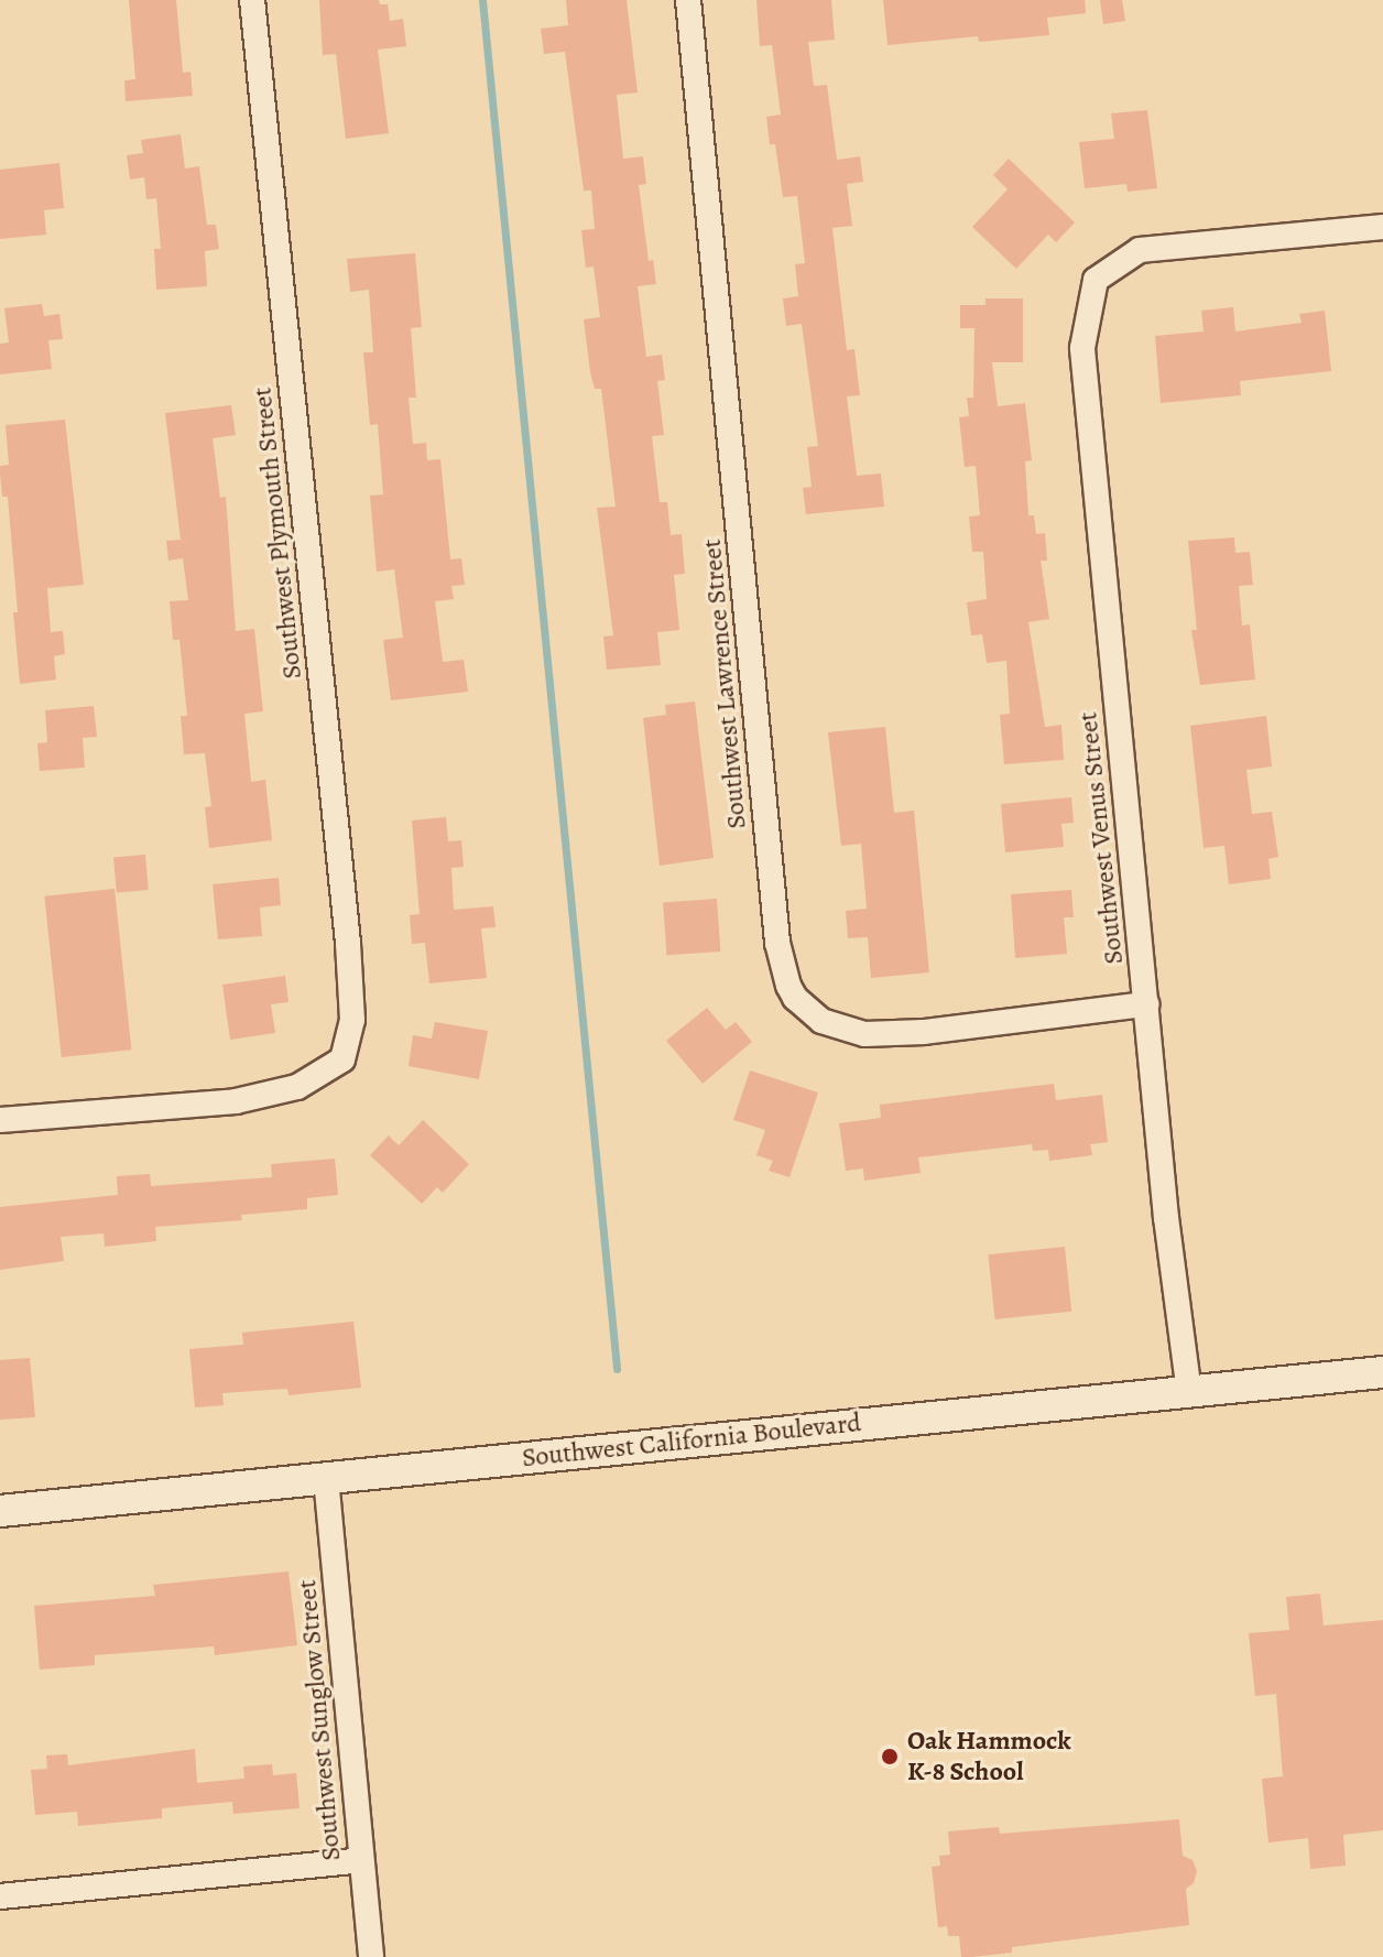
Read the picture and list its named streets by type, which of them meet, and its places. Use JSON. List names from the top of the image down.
{
  "streets": {
    "street": [
      "Southwest Plymouth Street",
      "Southwest Lawrence Street",
      "Southwest Venus Street",
      "Southwest California Boulevard",
      "Southwest Sunglow Street"
    ]
  },
  "crossings": [
    ["Southwest Lawrence Street", "Southwest Venus Street"],
    ["Southwest Venus Street", "Southwest California Boulevard"],
    ["Southwest California Boulevard", "Southwest Sunglow Street"]
  ],
  "places": ["Oak Hammock K-8 School"]
}
